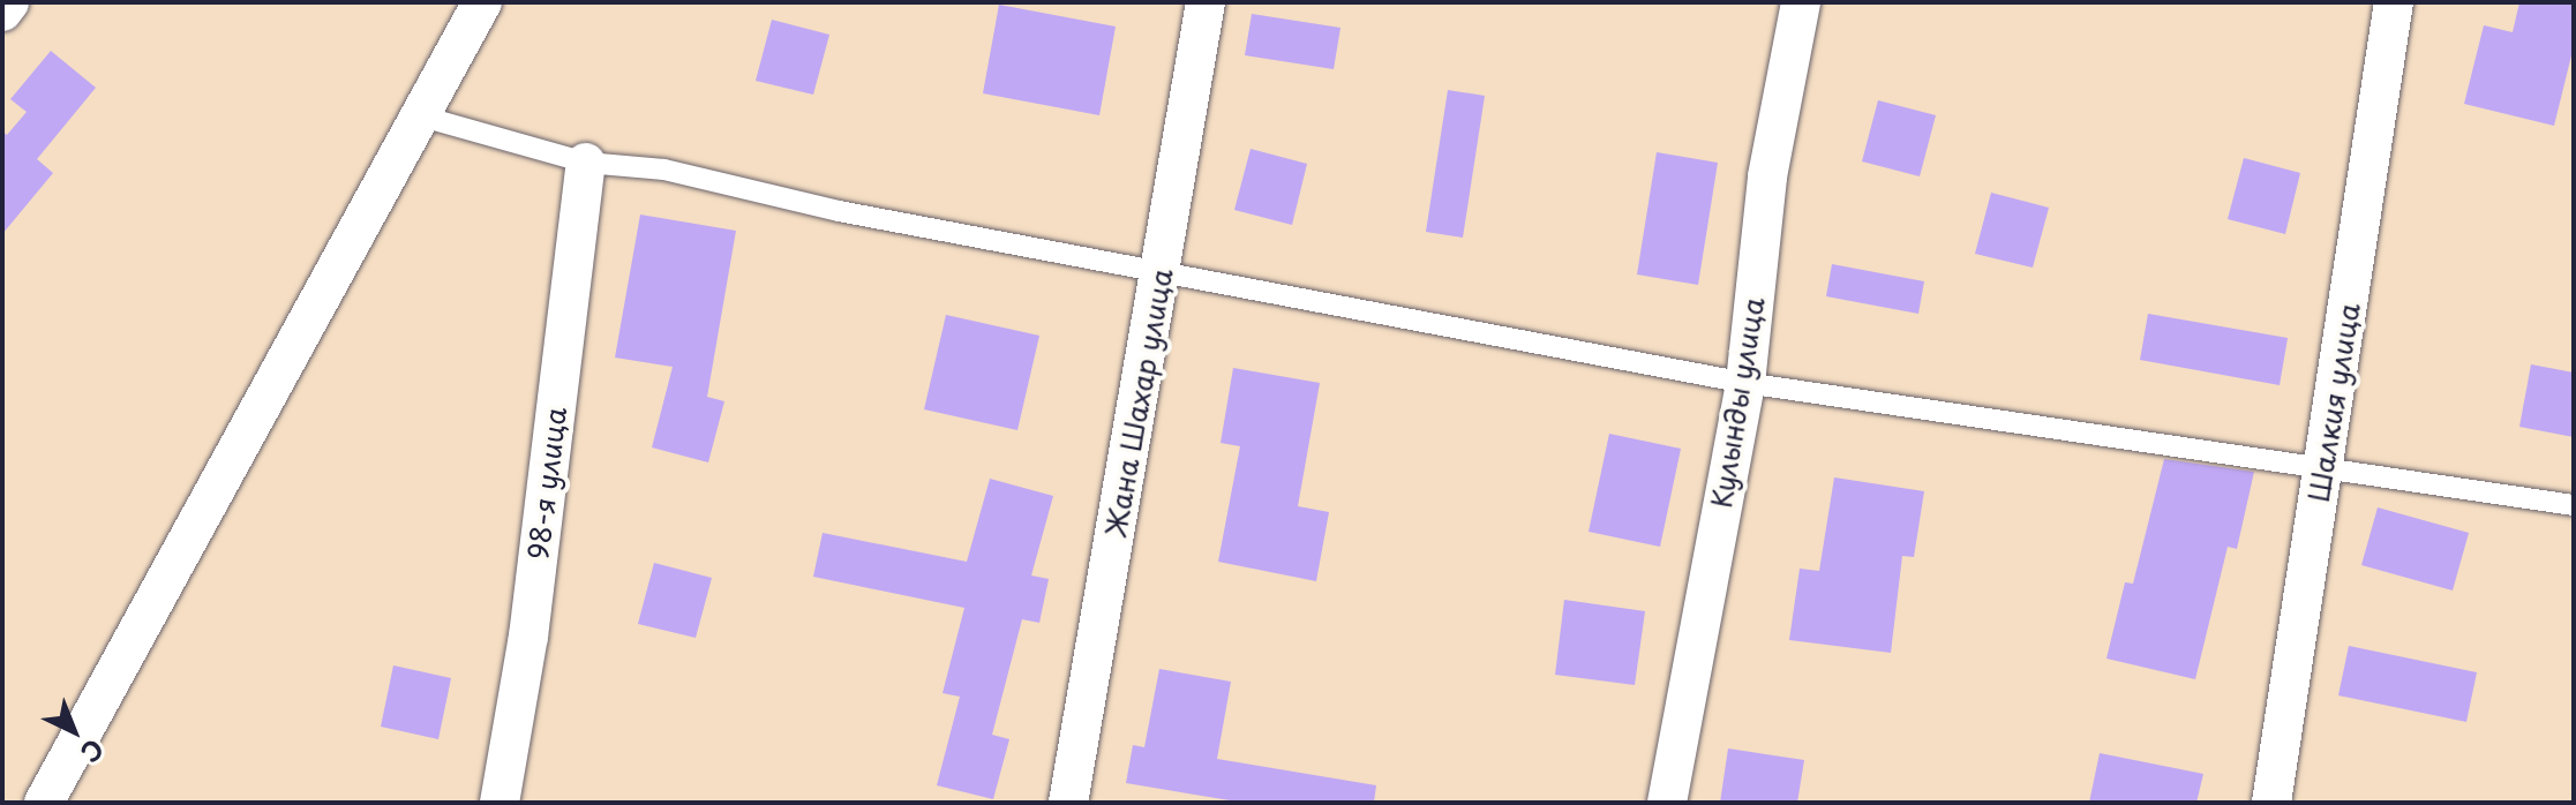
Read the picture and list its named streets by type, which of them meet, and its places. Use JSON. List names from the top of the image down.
{
  "streets": {
    "street": [
      "Жана Шахар улица",
      "Кулынды улица",
      "Шалкия улица",
      "98-я улица"
    ]
  },
  "north": "bottom right"
}
